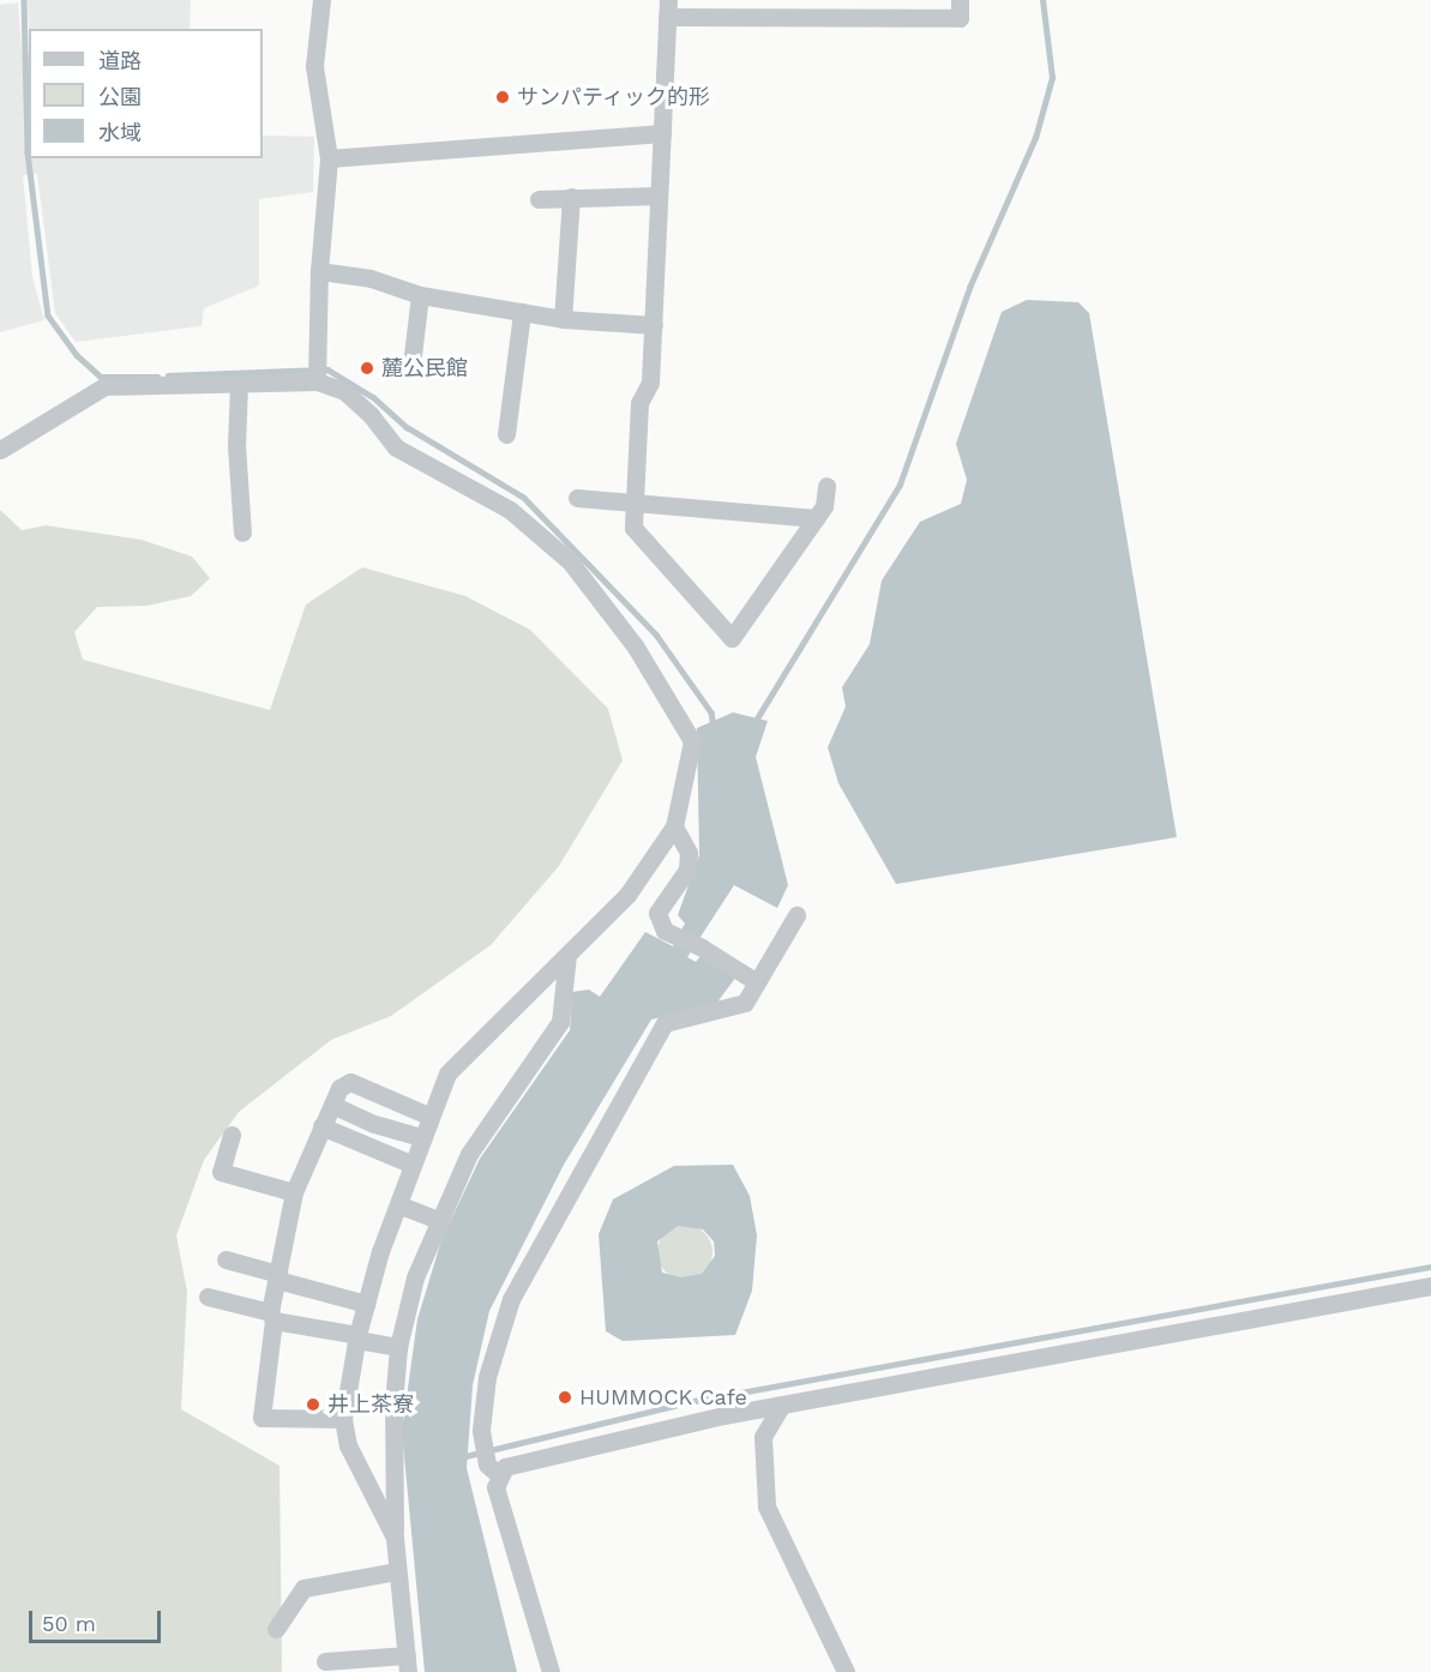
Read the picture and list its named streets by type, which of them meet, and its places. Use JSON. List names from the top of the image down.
{
  "places": [
    "サンパティック的形",
    "麓公民館",
    "HUMMOCK Cafe",
    "井上茶寮"
  ],
  "legend": ["道路", "公園", "水域"],
  "scale_bar": "50 m"
}
